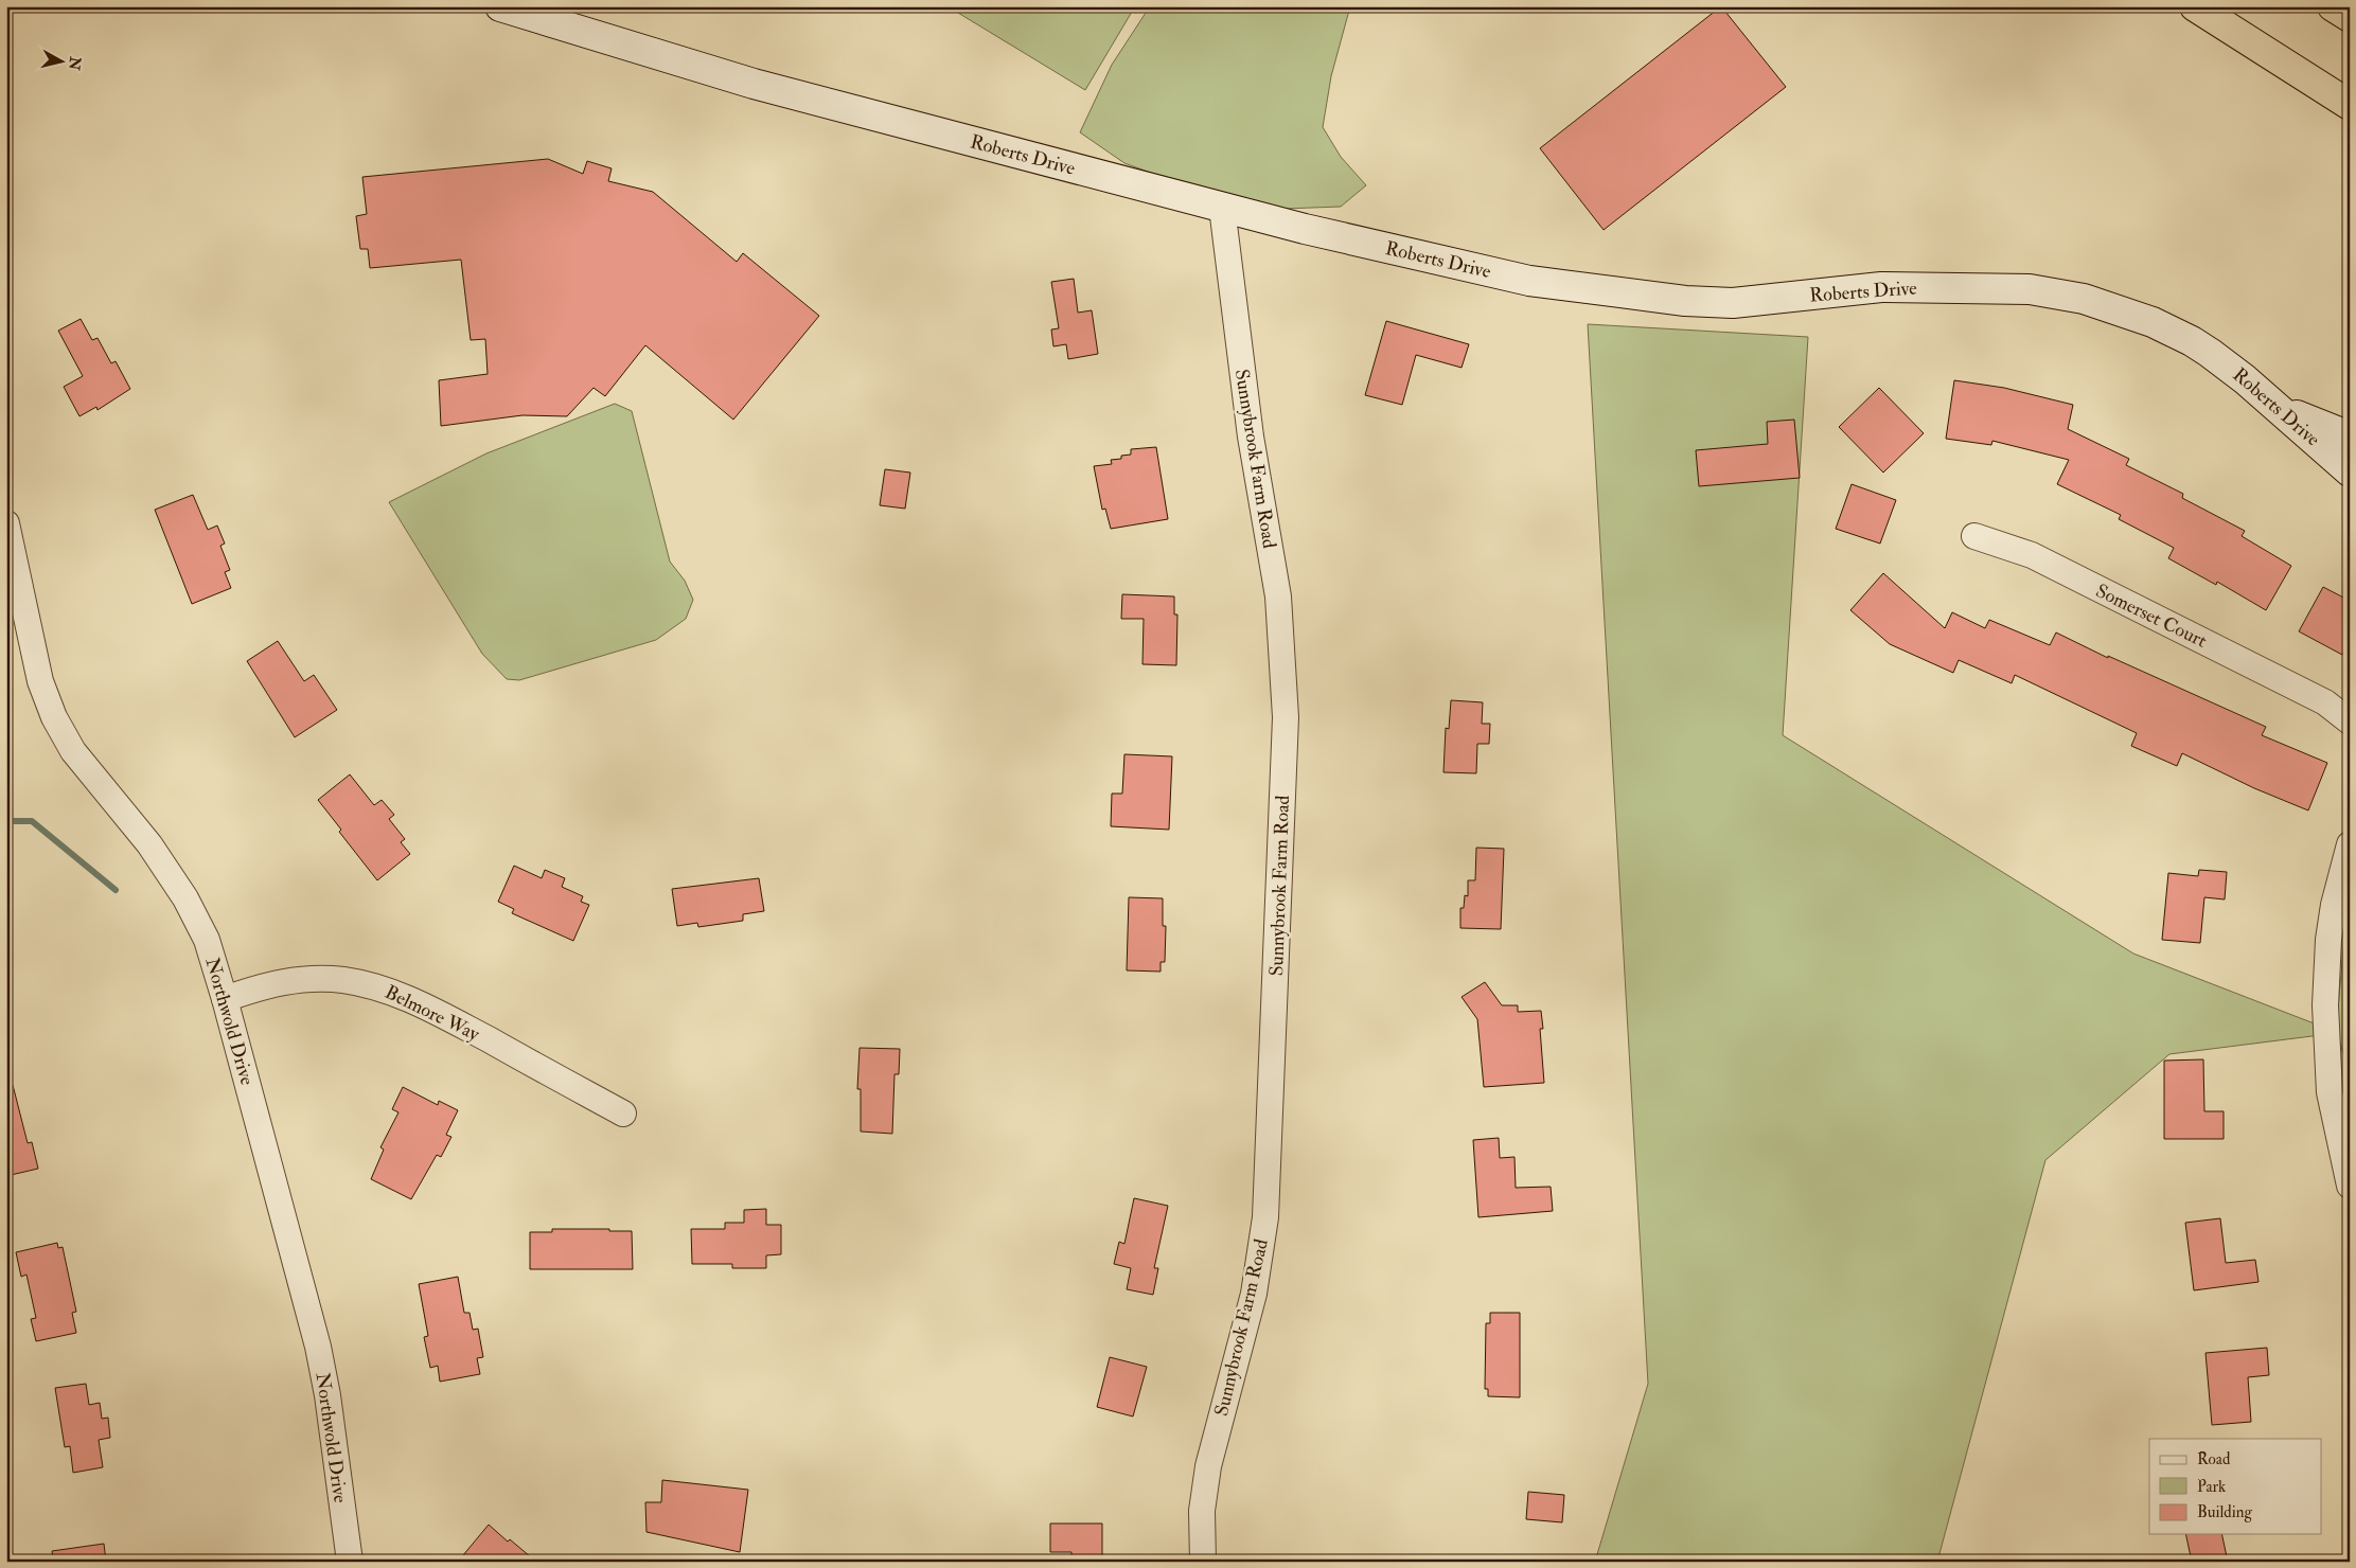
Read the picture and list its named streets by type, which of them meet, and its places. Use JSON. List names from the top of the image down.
{
  "streets": {
    "street": [
      "Roberts Drive",
      "Sunnybrook Farm Road",
      "Somerset Court",
      "Belmore Way",
      "Northwold Drive"
    ]
  },
  "crossings": [
    ["Roberts Drive", "Sunnybrook Farm Road"],
    ["Belmore Way", "Northwold Drive"]
  ],
  "legend": ["Road", "Park", "Building"],
  "north": "right"
}
